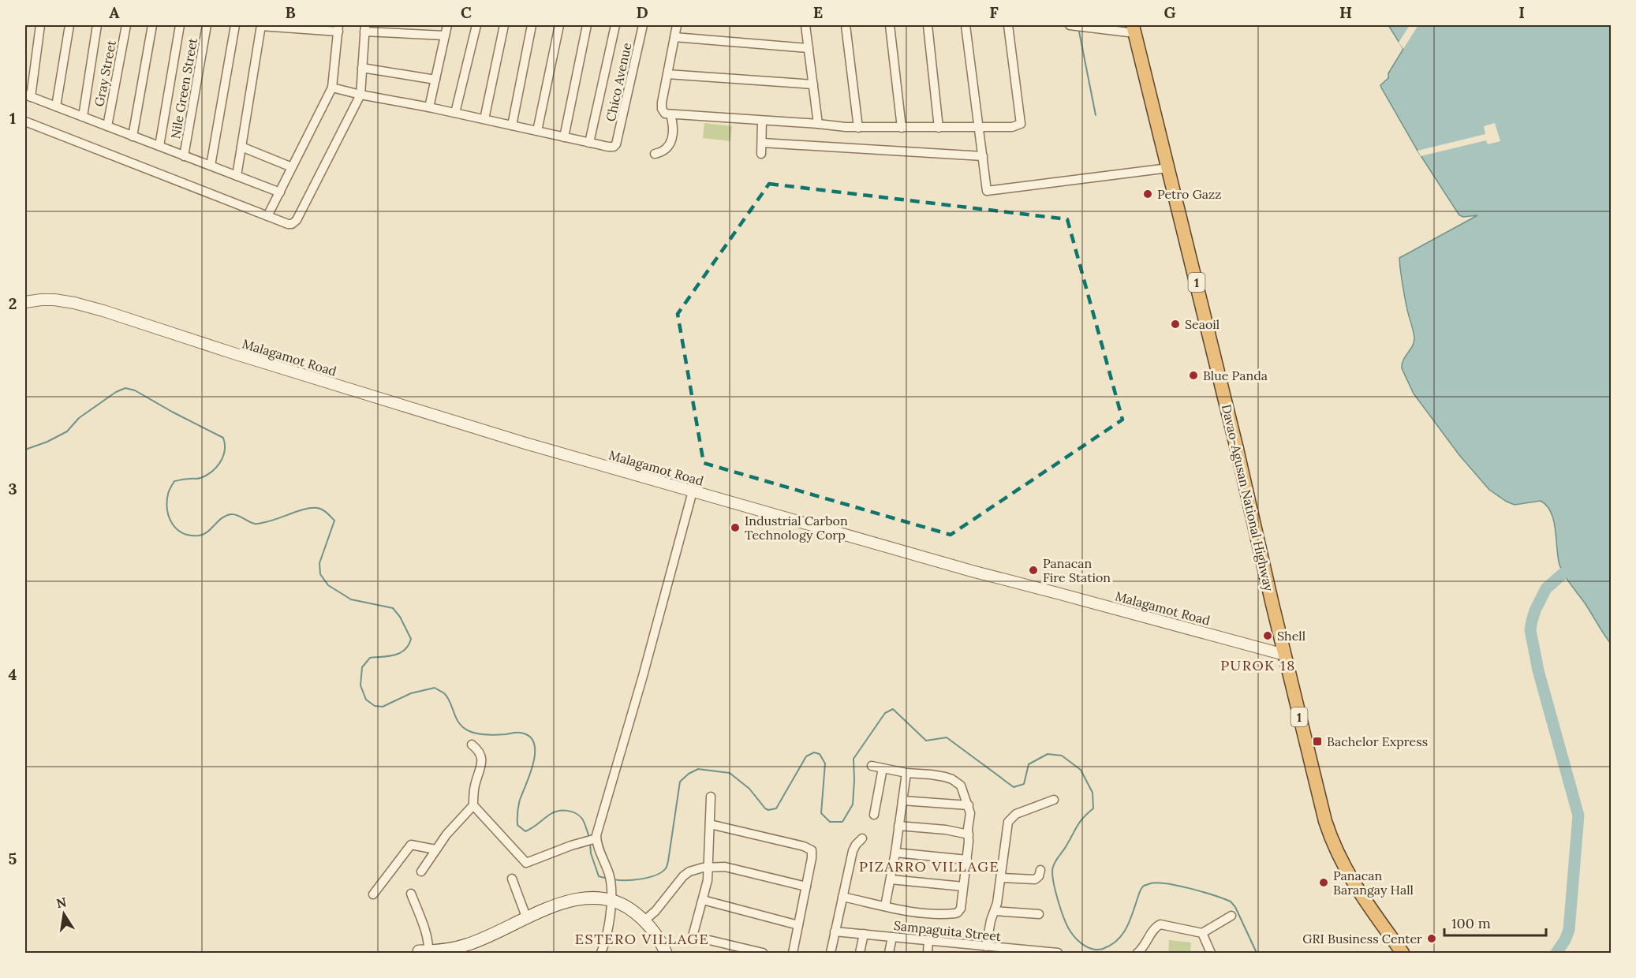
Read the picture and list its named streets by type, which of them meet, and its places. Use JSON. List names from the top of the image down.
{
  "streets": {
    "highway": ["1", "Davao-Agusan National Highway"],
    "street": [
      "Gray Street",
      "Chico Avenue",
      "Nile Green Street",
      "Malagamot Road",
      "Sampaguita Street"
    ]
  },
  "crossings": [
    ["Malagamot Road", "Davao-Agusan National Highway"]
  ],
  "districts": ["PUROK 18", "PIZARRO VILLAGE", "ESTERO VILLAGE"],
  "places": {
    "other": [
      "Petro Gazz",
      "Seaoil",
      "Blue Panda",
      "Industrial Carbon Technology Corp",
      "Panacan Fire Station",
      "Shell",
      "Panacan Barangay Hall",
      "GRI Business Center"
    ],
    "transit": ["Bachelor Express"]
  },
  "scale_bar": "100 m",
  "north": "top",
  "grid": {
    "columns": [
      "A",
      "B",
      "C",
      "D",
      "E",
      "F",
      "G",
      "H",
      "I"
    ],
    "rows": [
      "1",
      "2",
      "3",
      "4",
      "5"
    ]
  }
}
